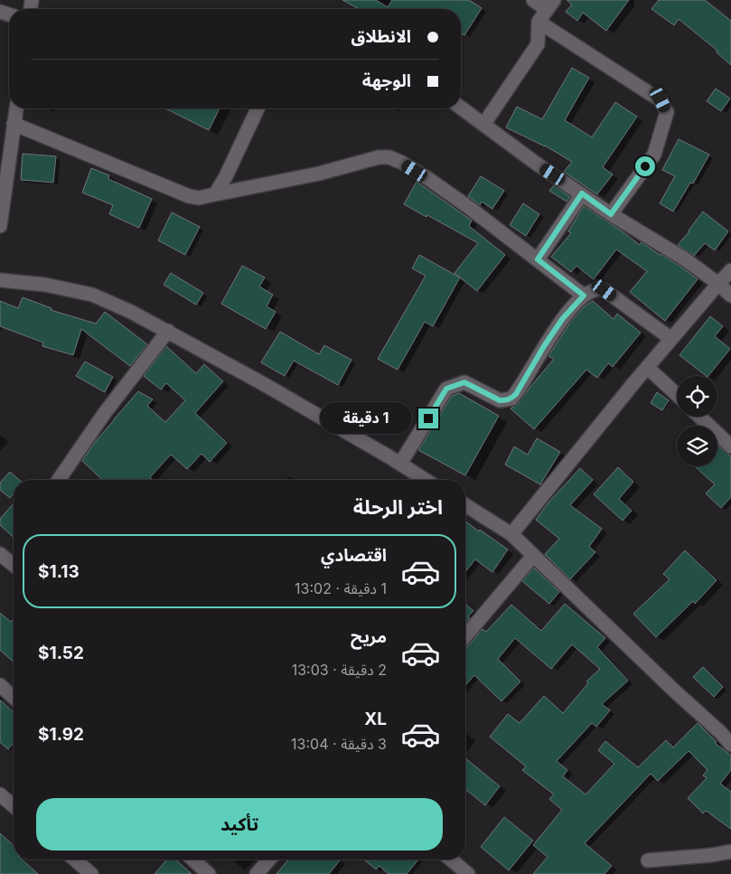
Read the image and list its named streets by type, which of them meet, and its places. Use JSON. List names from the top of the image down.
{
  "page": {
    "banner": ["الانطلاق", "الوجهة"],
    "bubble": "1 دقيقة",
    "heading": "اختر الرحلة",
    "list": [
      {
        "name": "اقتصادي",
        "note": "1 دقيقة · 13:02",
        "value": "$1.13"
      },
      {
        "name": "مريح",
        "note": "2 دقيقة · 13:03",
        "value": "$1.52"
      },
      {
        "name": "XL",
        "note": "3 دقيقة · 13:04",
        "value": "$1.92"
      }
    ],
    "buttons": "تأكيد"
  }
}
